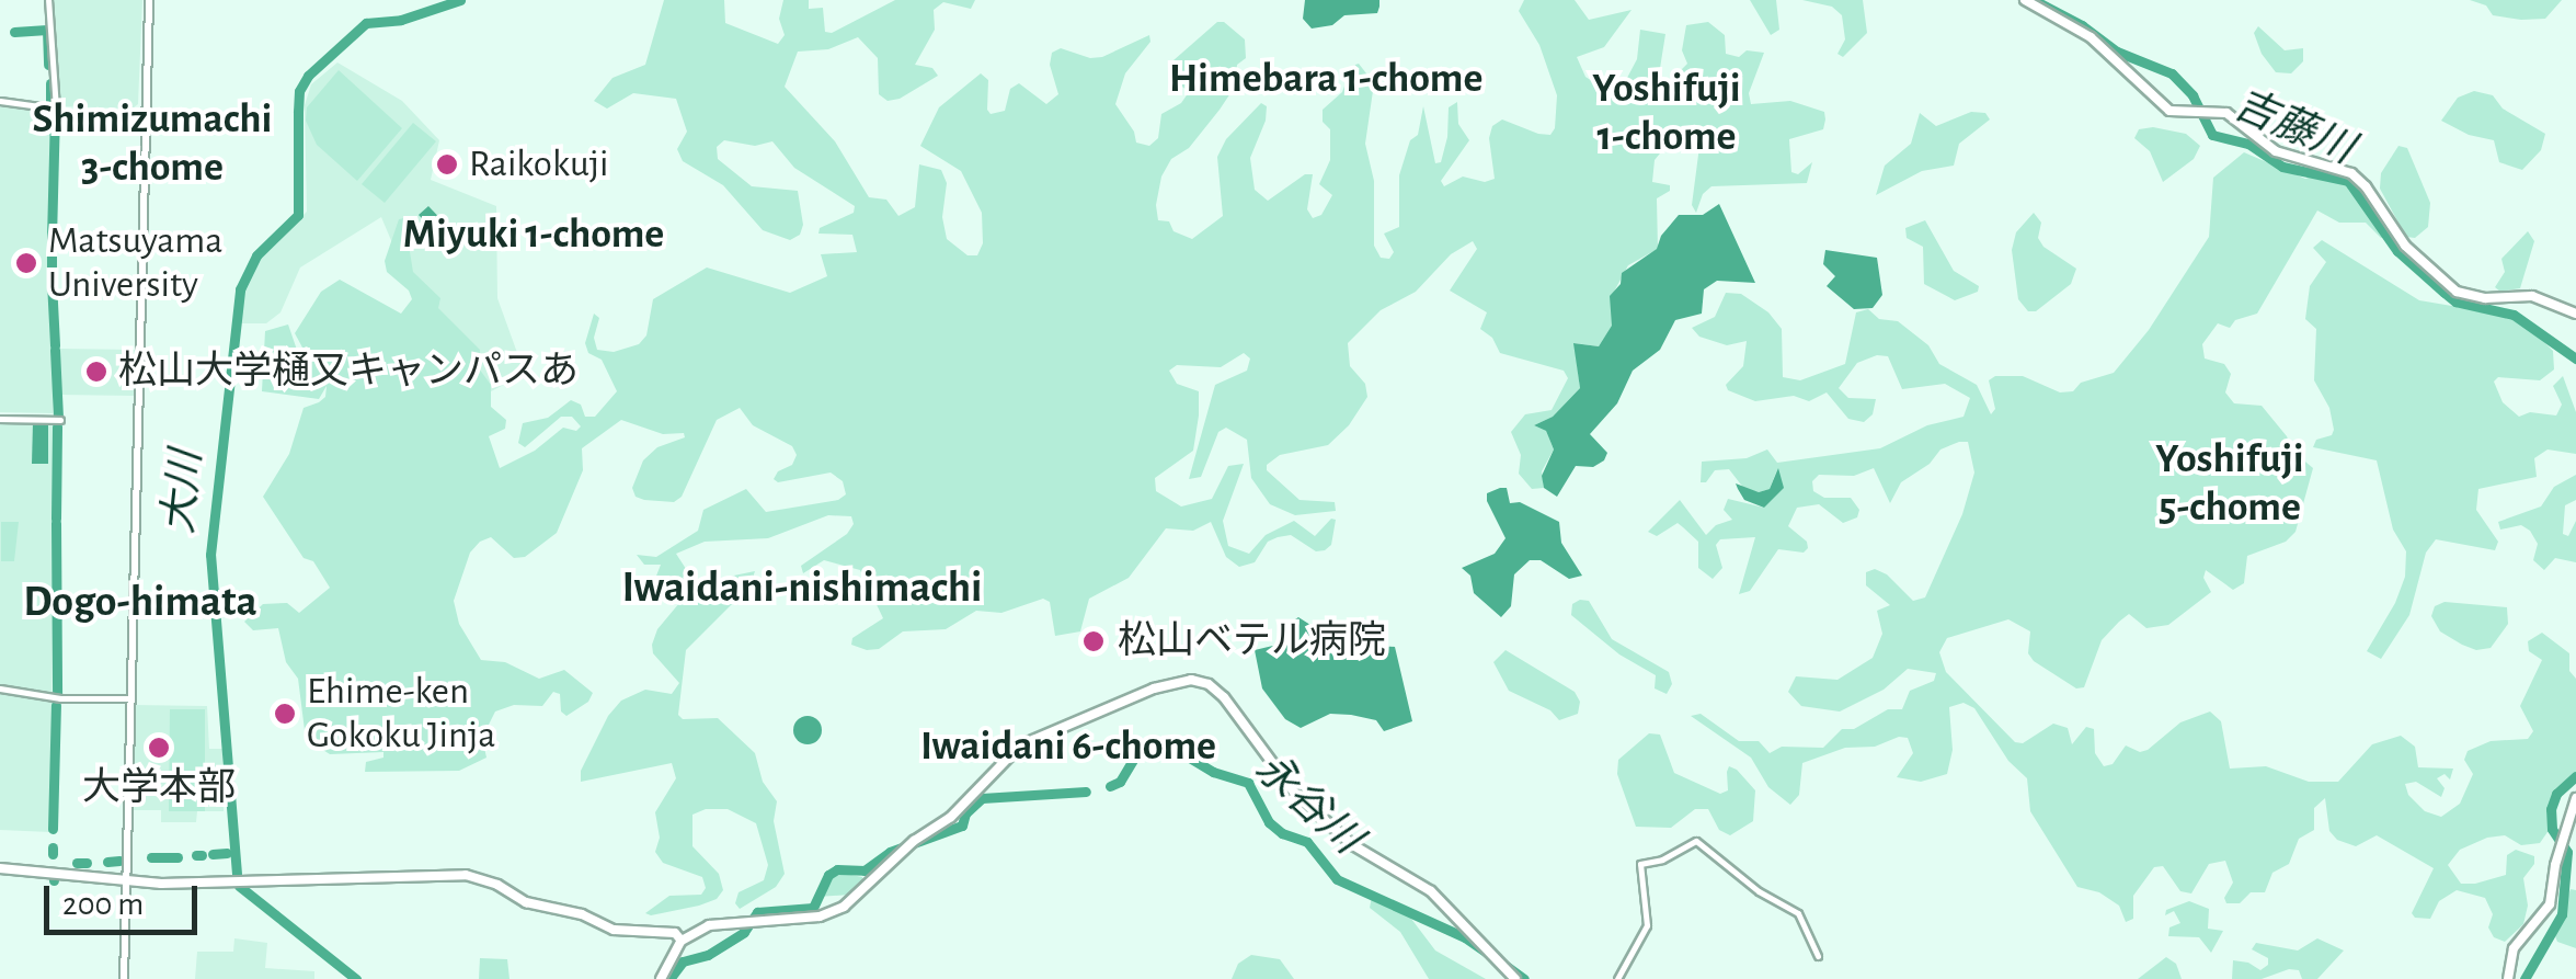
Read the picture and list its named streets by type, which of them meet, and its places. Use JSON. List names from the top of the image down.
{
  "districts": [
    "Himebara 1-chome",
    "Yoshifuji 1-chome",
    "Shimizumachi 3-chome",
    "Miyuki 1-chome",
    "Yoshifuji 5-chome",
    "Iwaidani-nishimachi",
    "Dogo-himata",
    "Iwaidani 6-chome"
  ],
  "water": ["吉藤川", "大川", "永谷川"],
  "places": [
    "Raikokuji",
    "Matsuyama University",
    "松山大学樋又キャンパスあ",
    "松山ベテル病院",
    "Ehime-ken Gokoku Jinja",
    "大学本部"
  ],
  "scale_bar": "200 m"
}
